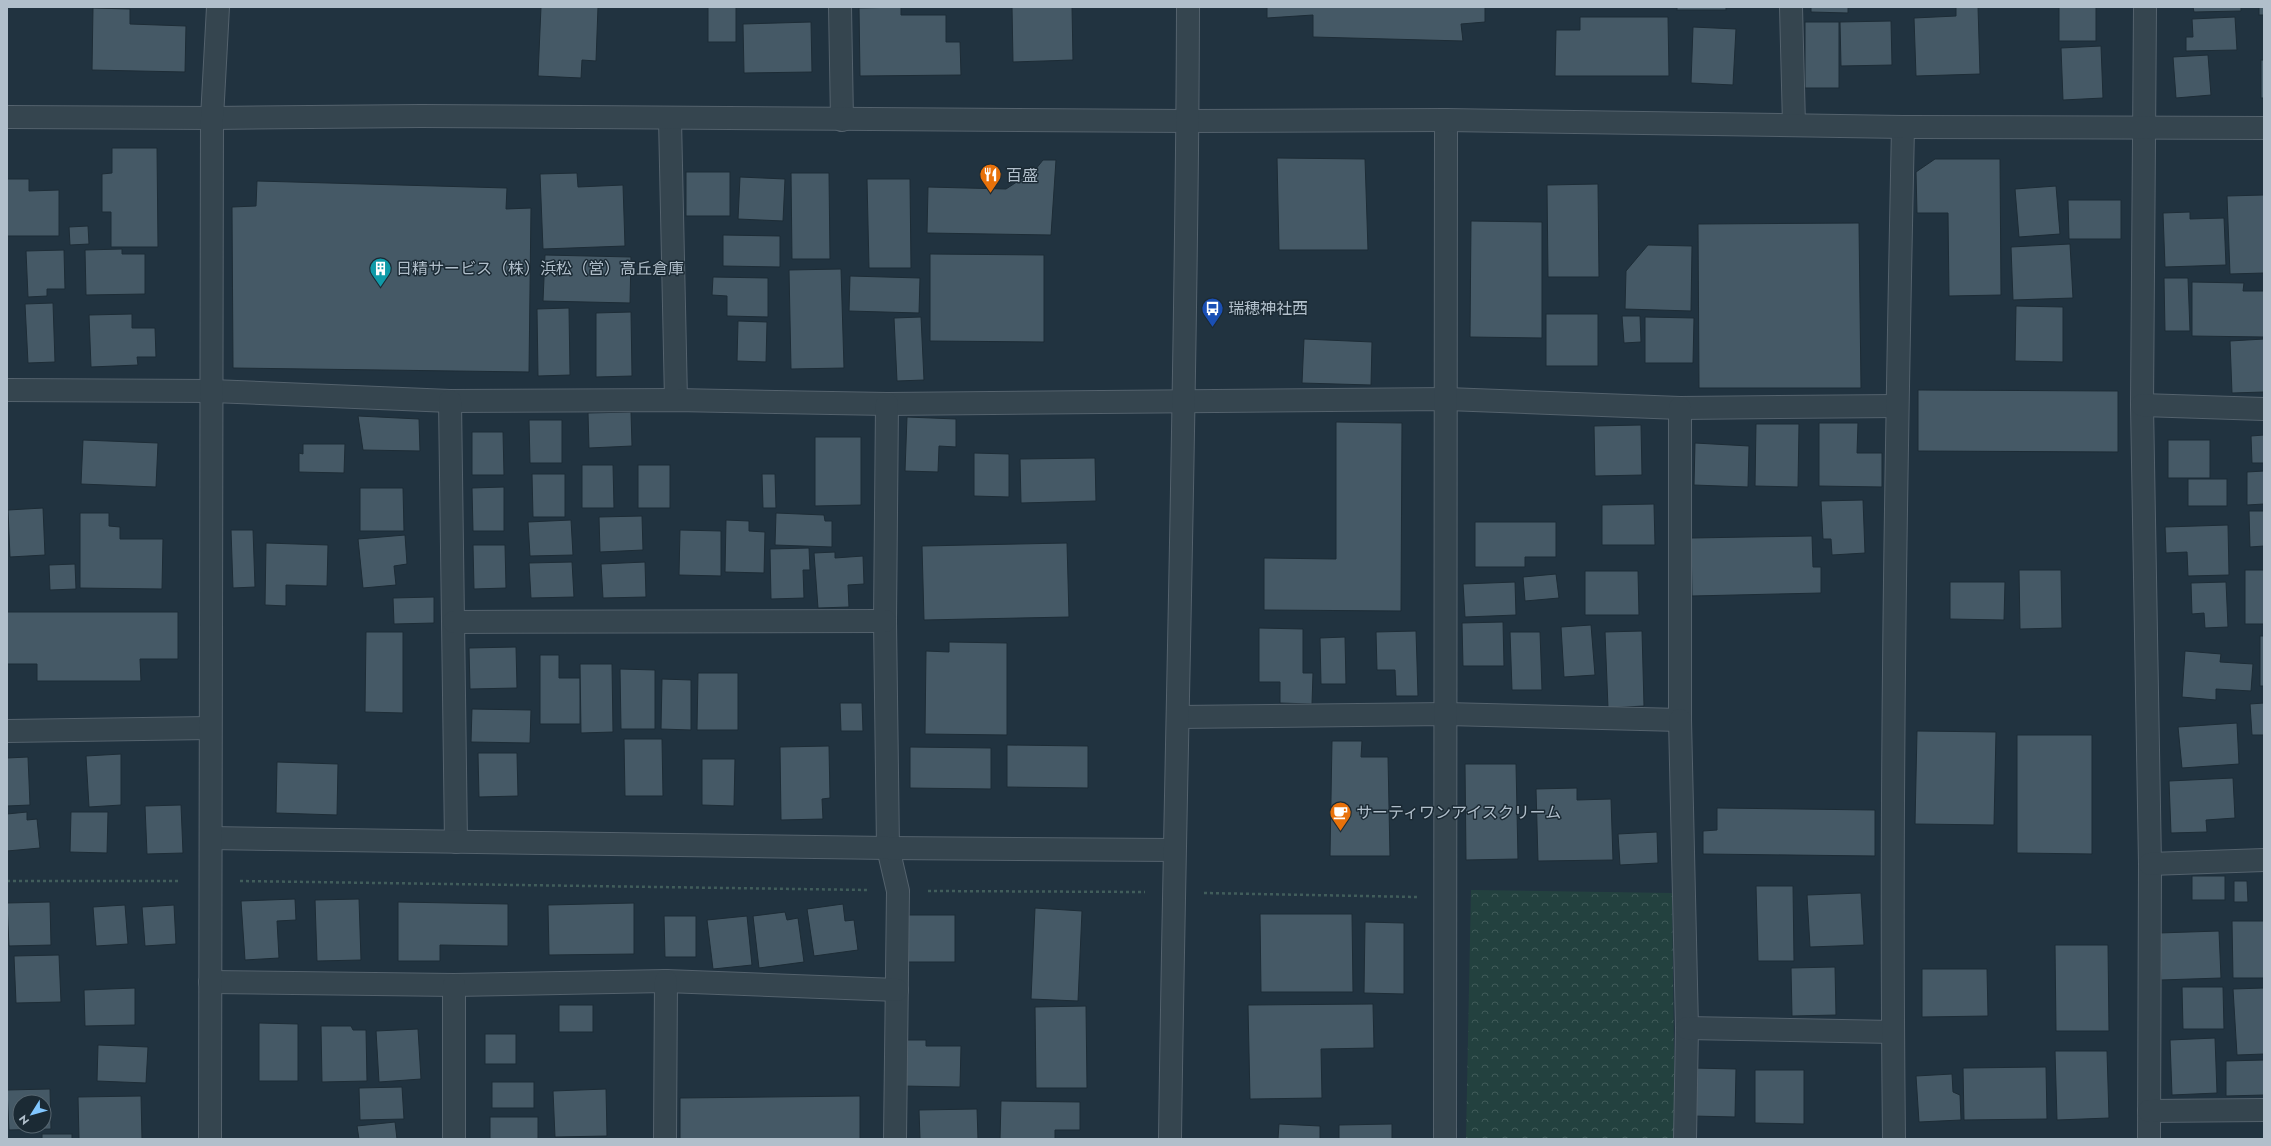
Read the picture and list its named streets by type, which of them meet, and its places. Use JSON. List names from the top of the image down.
{
  "places": {
    "restaurant": ["百盛"],
    "building": ["日精サービス（株）浜松（営）高丘倉庫"],
    "bus stop": ["瑞穂神社西"],
    "cafe": ["サーティワンアイスクリーム"]
  },
  "north": "bottom left"
}
